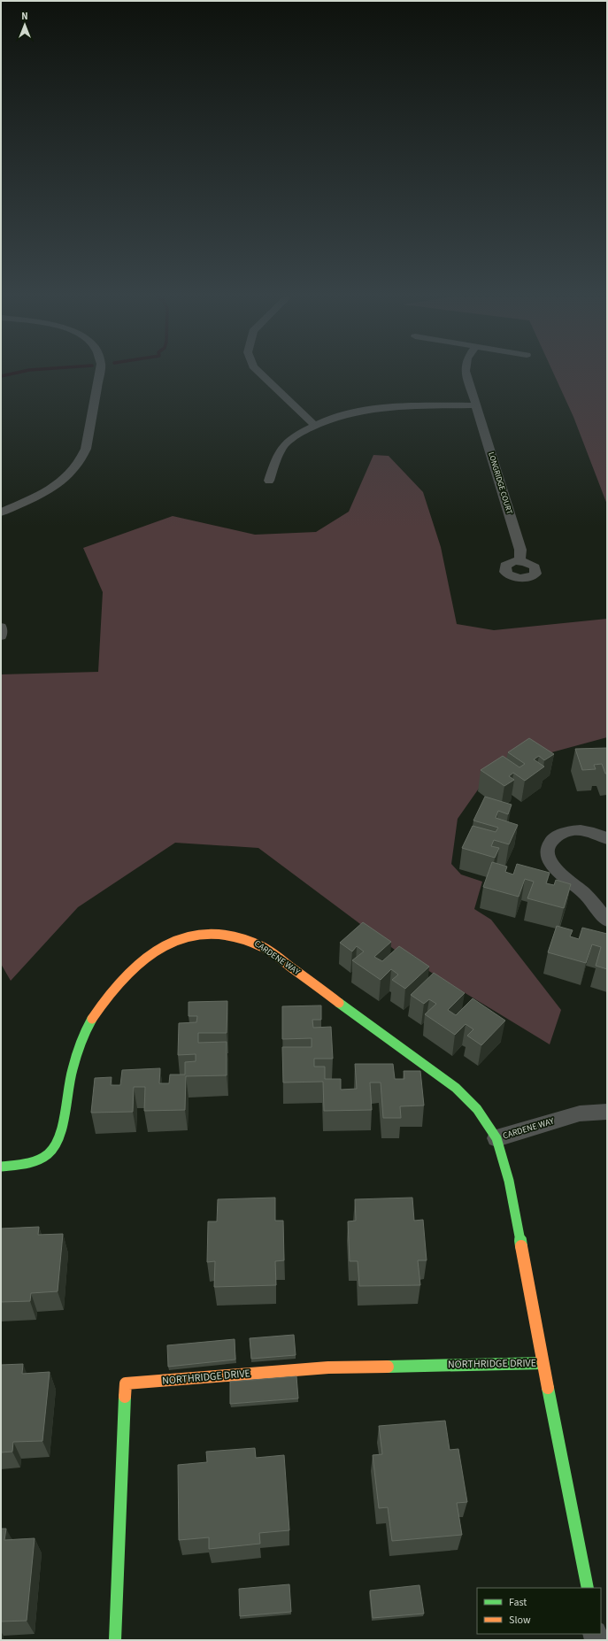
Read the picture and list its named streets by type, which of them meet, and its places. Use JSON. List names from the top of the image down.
{
  "streets": {
    "street": ["LONGRIDGE COURT", "CARDENE WAY", "NORTHRIDGE DRIVE"]
  },
  "crossings": [
    ["CARDENE WAY", "NORTHRIDGE DRIVE"]
  ],
  "legend": ["Fast", "Slow"],
  "north": "top"
}
